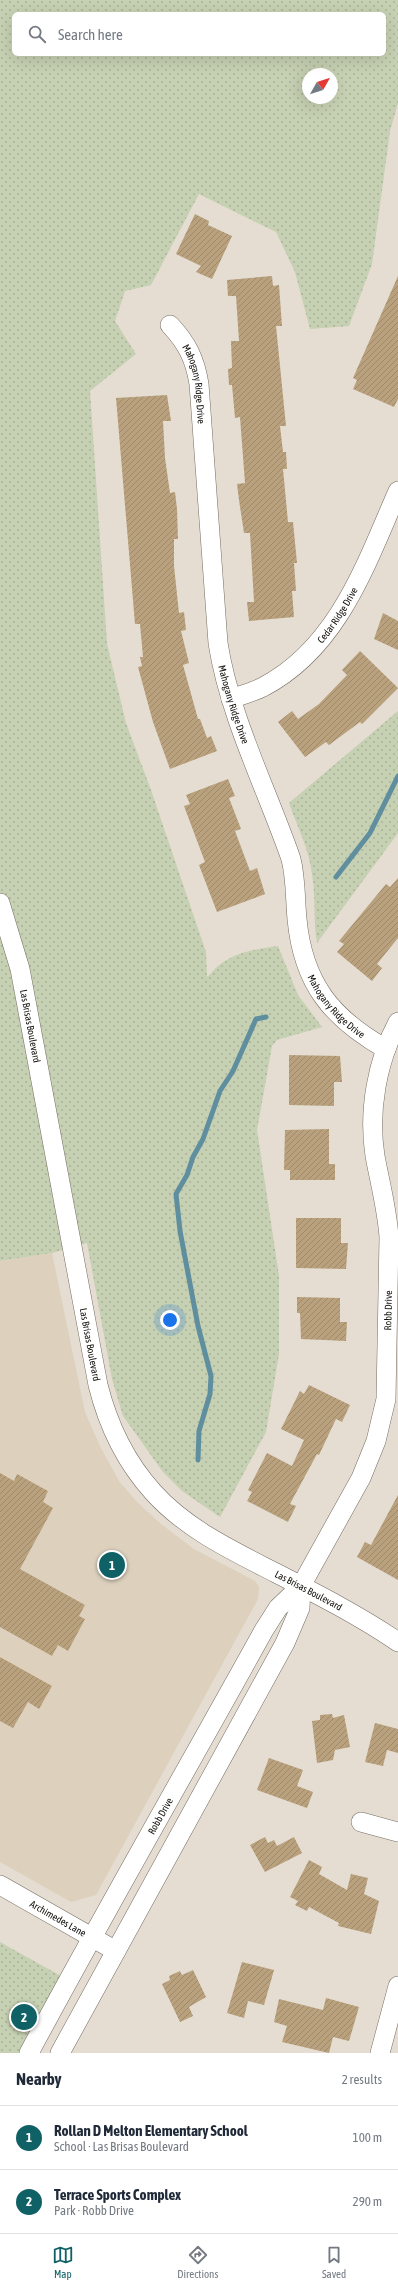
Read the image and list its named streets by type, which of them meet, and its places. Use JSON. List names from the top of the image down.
{
  "streets": {
    "street": [
      "Mahogany Ridge Drive",
      "Cedar Ridge Drive",
      "Las Brisas Boulevard",
      "Robb Drive",
      "Archimedes Lane"
    ]
  },
  "crossings": [
    ["Mahogany Ridge Drive", "Cedar Ridge Drive"],
    ["Mahogany Ridge Drive", "Robb Drive"],
    ["Las Brisas Boulevard", "Robb Drive"],
    ["Robb Drive", "Archimedes Lane"]
  ],
  "north": "top right",
  "page": {
    "search": "Search here",
    "pins": ["1", "2"],
    "heading": ["Nearby", "2 results"],
    "list": [
      {
        "mark": "1",
        "name": "Rollan D Melton Elementary School",
        "note": "School · Las Brisas Boulevard",
        "value": "100 m"
      },
      {
        "mark": "2",
        "name": "Terrace Sports Complex",
        "note": "Park · Robb Drive",
        "value": "290 m"
      }
    ],
    "nav": ["Map", "Directions", "Saved"]
  }
}
